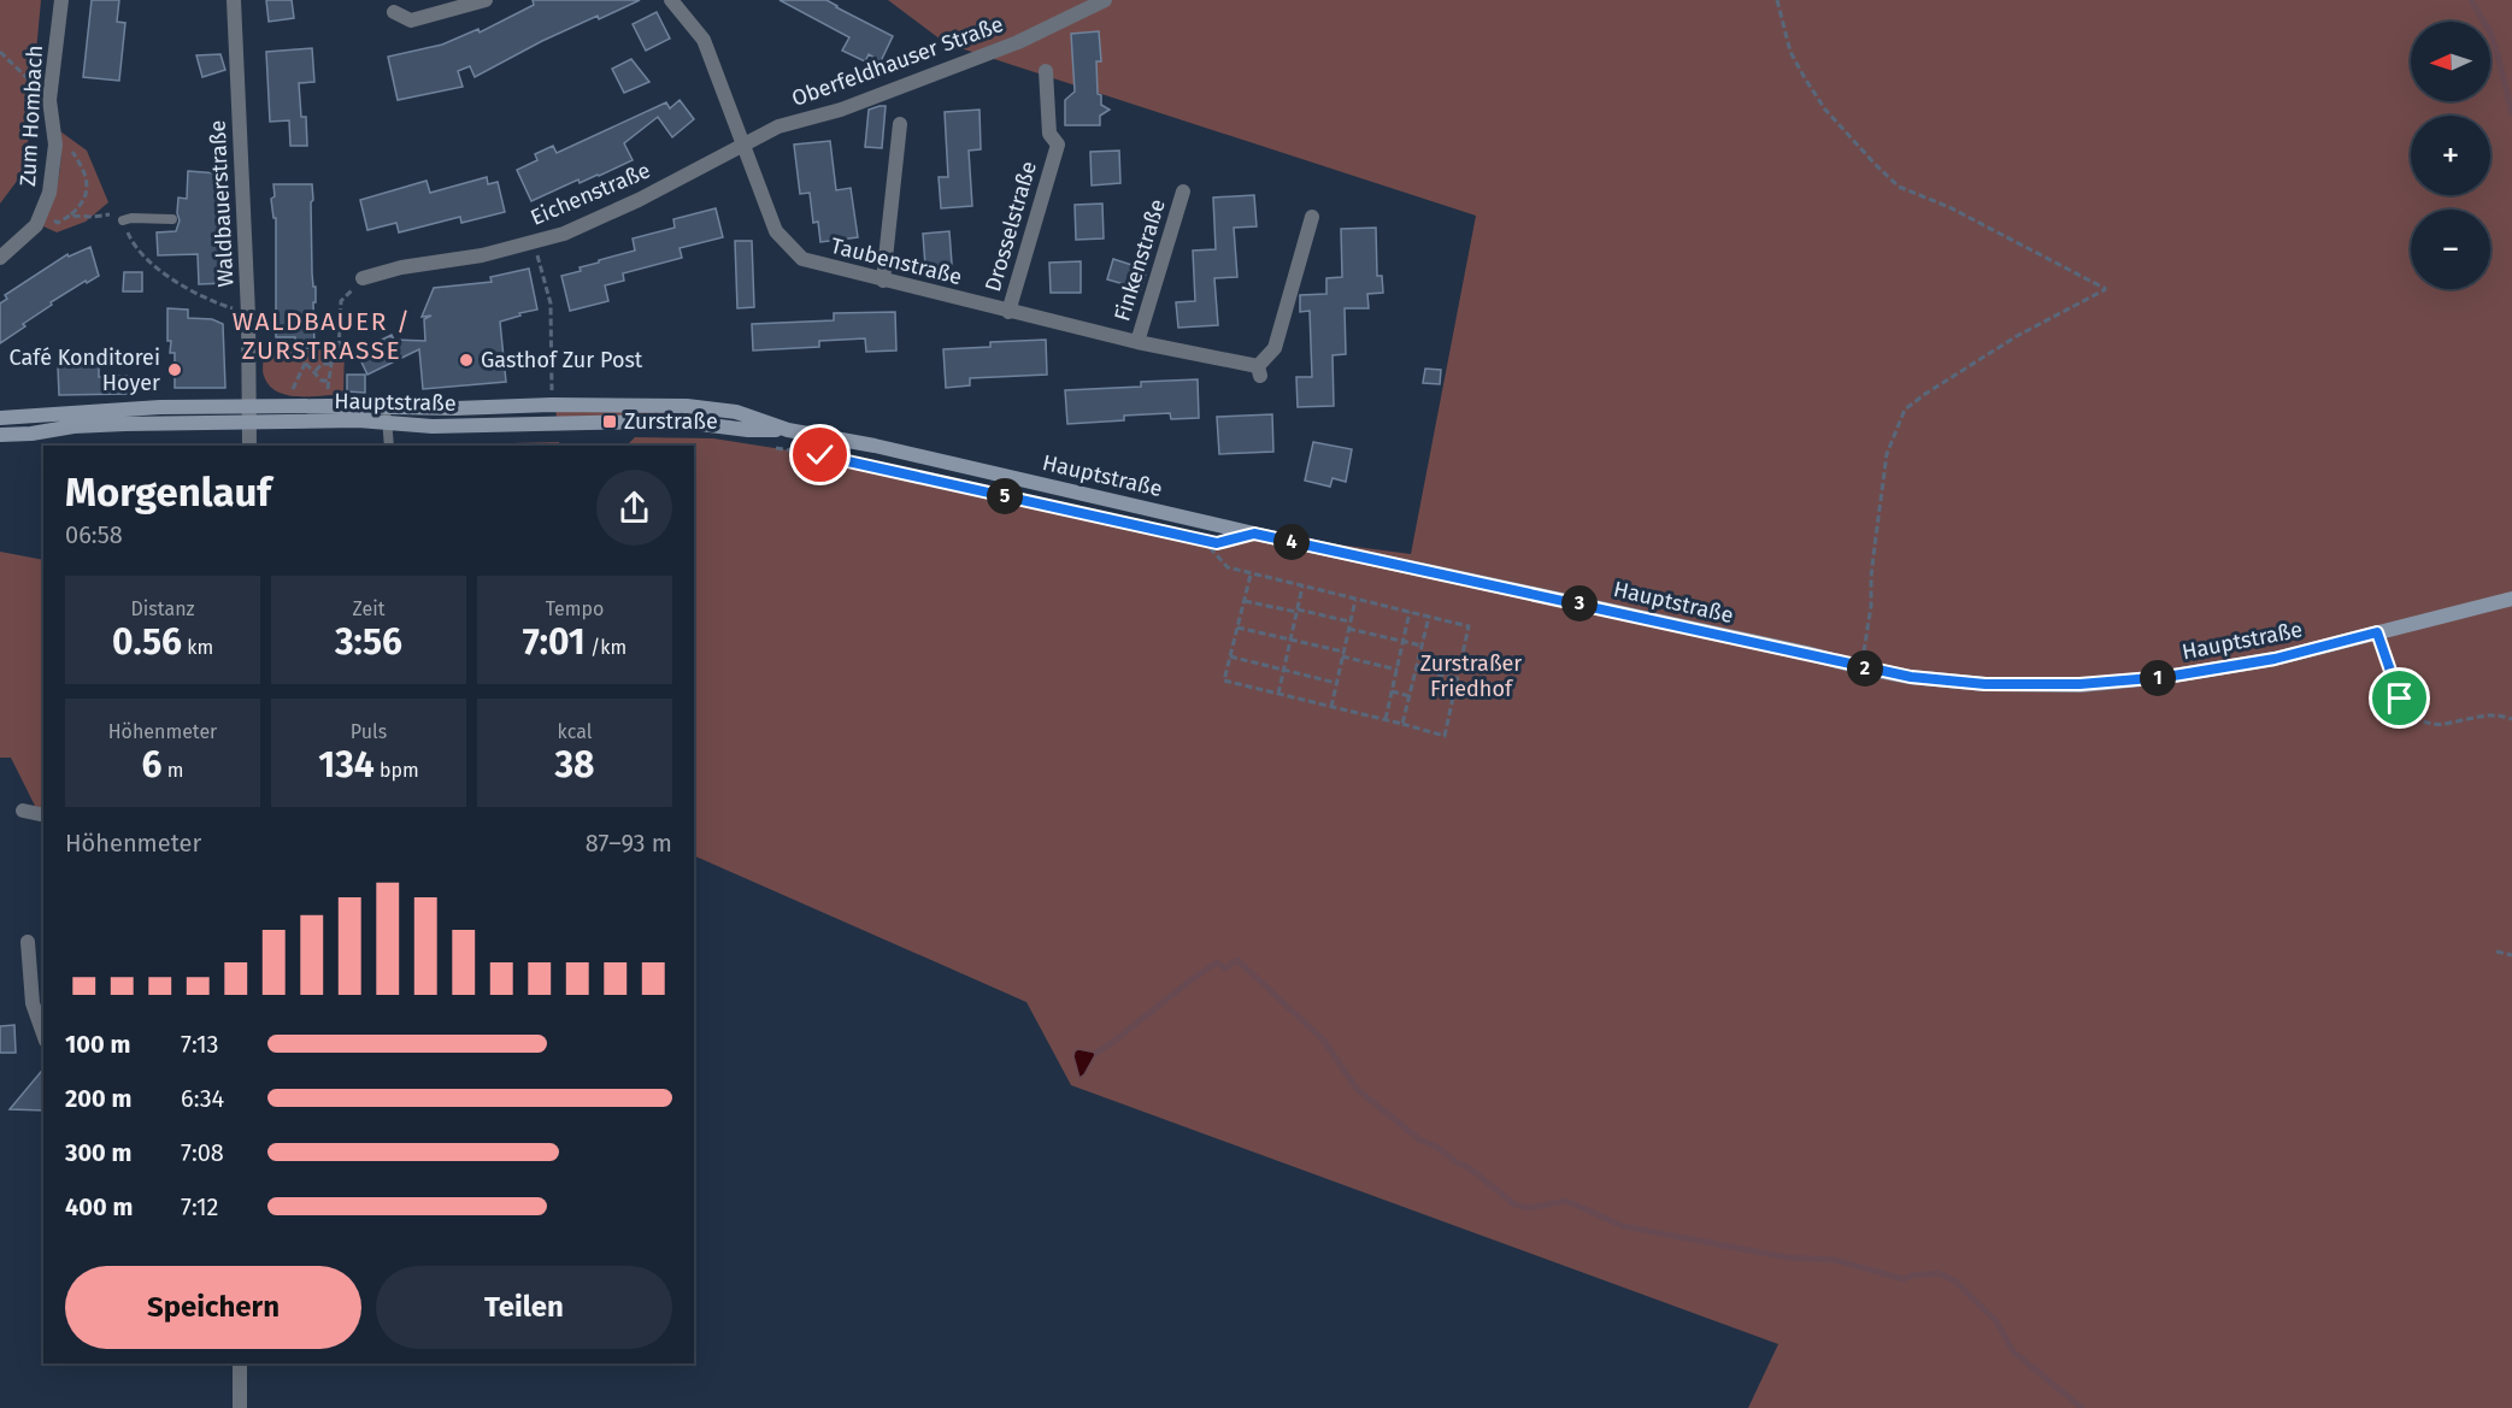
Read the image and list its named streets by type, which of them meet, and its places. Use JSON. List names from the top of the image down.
{
  "streets": {
    "main road": ["Hauptstraße"],
    "street": [
      "Oberfeldhauser Straße",
      "Zum Hombach",
      "Eichenstraße",
      "Waldbauerstraße",
      "Drosselstraße",
      "Finkenstraße",
      "Taubenstraße"
    ]
  },
  "crossings": [
    ["Oberfeldhauser Straße", "Eichenstraße"],
    ["Oberfeldhauser Straße", "Taubenstraße"],
    ["Eichenstraße", "Taubenstraße"],
    ["Waldbauerstraße", "Hauptstraße"],
    ["Drosselstraße", "Taubenstraße"],
    ["Finkenstraße", "Taubenstraße"]
  ],
  "districts": ["WALDBAUER / ZURSTRASSE"],
  "parks": ["Zurstraßer Friedhof"],
  "places": {
    "other": ["Gasthof Zur Post", "Café Konditorei Hoyer"],
    "transit": ["Zurstraße"]
  },
  "north": "left",
  "page": {
    "map_buttons": ["+", "−"],
    "heading": ["Morgenlauf", "06:58"],
    "pins": [
      "5",
      "4",
      "3",
      "2",
      "1"
    ],
    "stats": [
      ["Distanz", "0.56 km"],
      ["Zeit", "3:56"],
      ["Tempo", "7:01 /km"],
      ["Höhenmeter", "6 m"],
      ["Puls", "134 bpm"],
      ["kcal", "38"]
    ],
    "chart": ["Höhenmeter", "87–93 m"],
    "list": [
      {
        "name": "100 m",
        "note": "7:13"
      },
      {
        "name": "200 m",
        "note": "6:34"
      },
      {
        "name": "300 m",
        "note": "7:08"
      },
      {
        "name": "400 m",
        "note": "7:12"
      }
    ],
    "buttons": ["Speichern", "Teilen"]
  }
}
